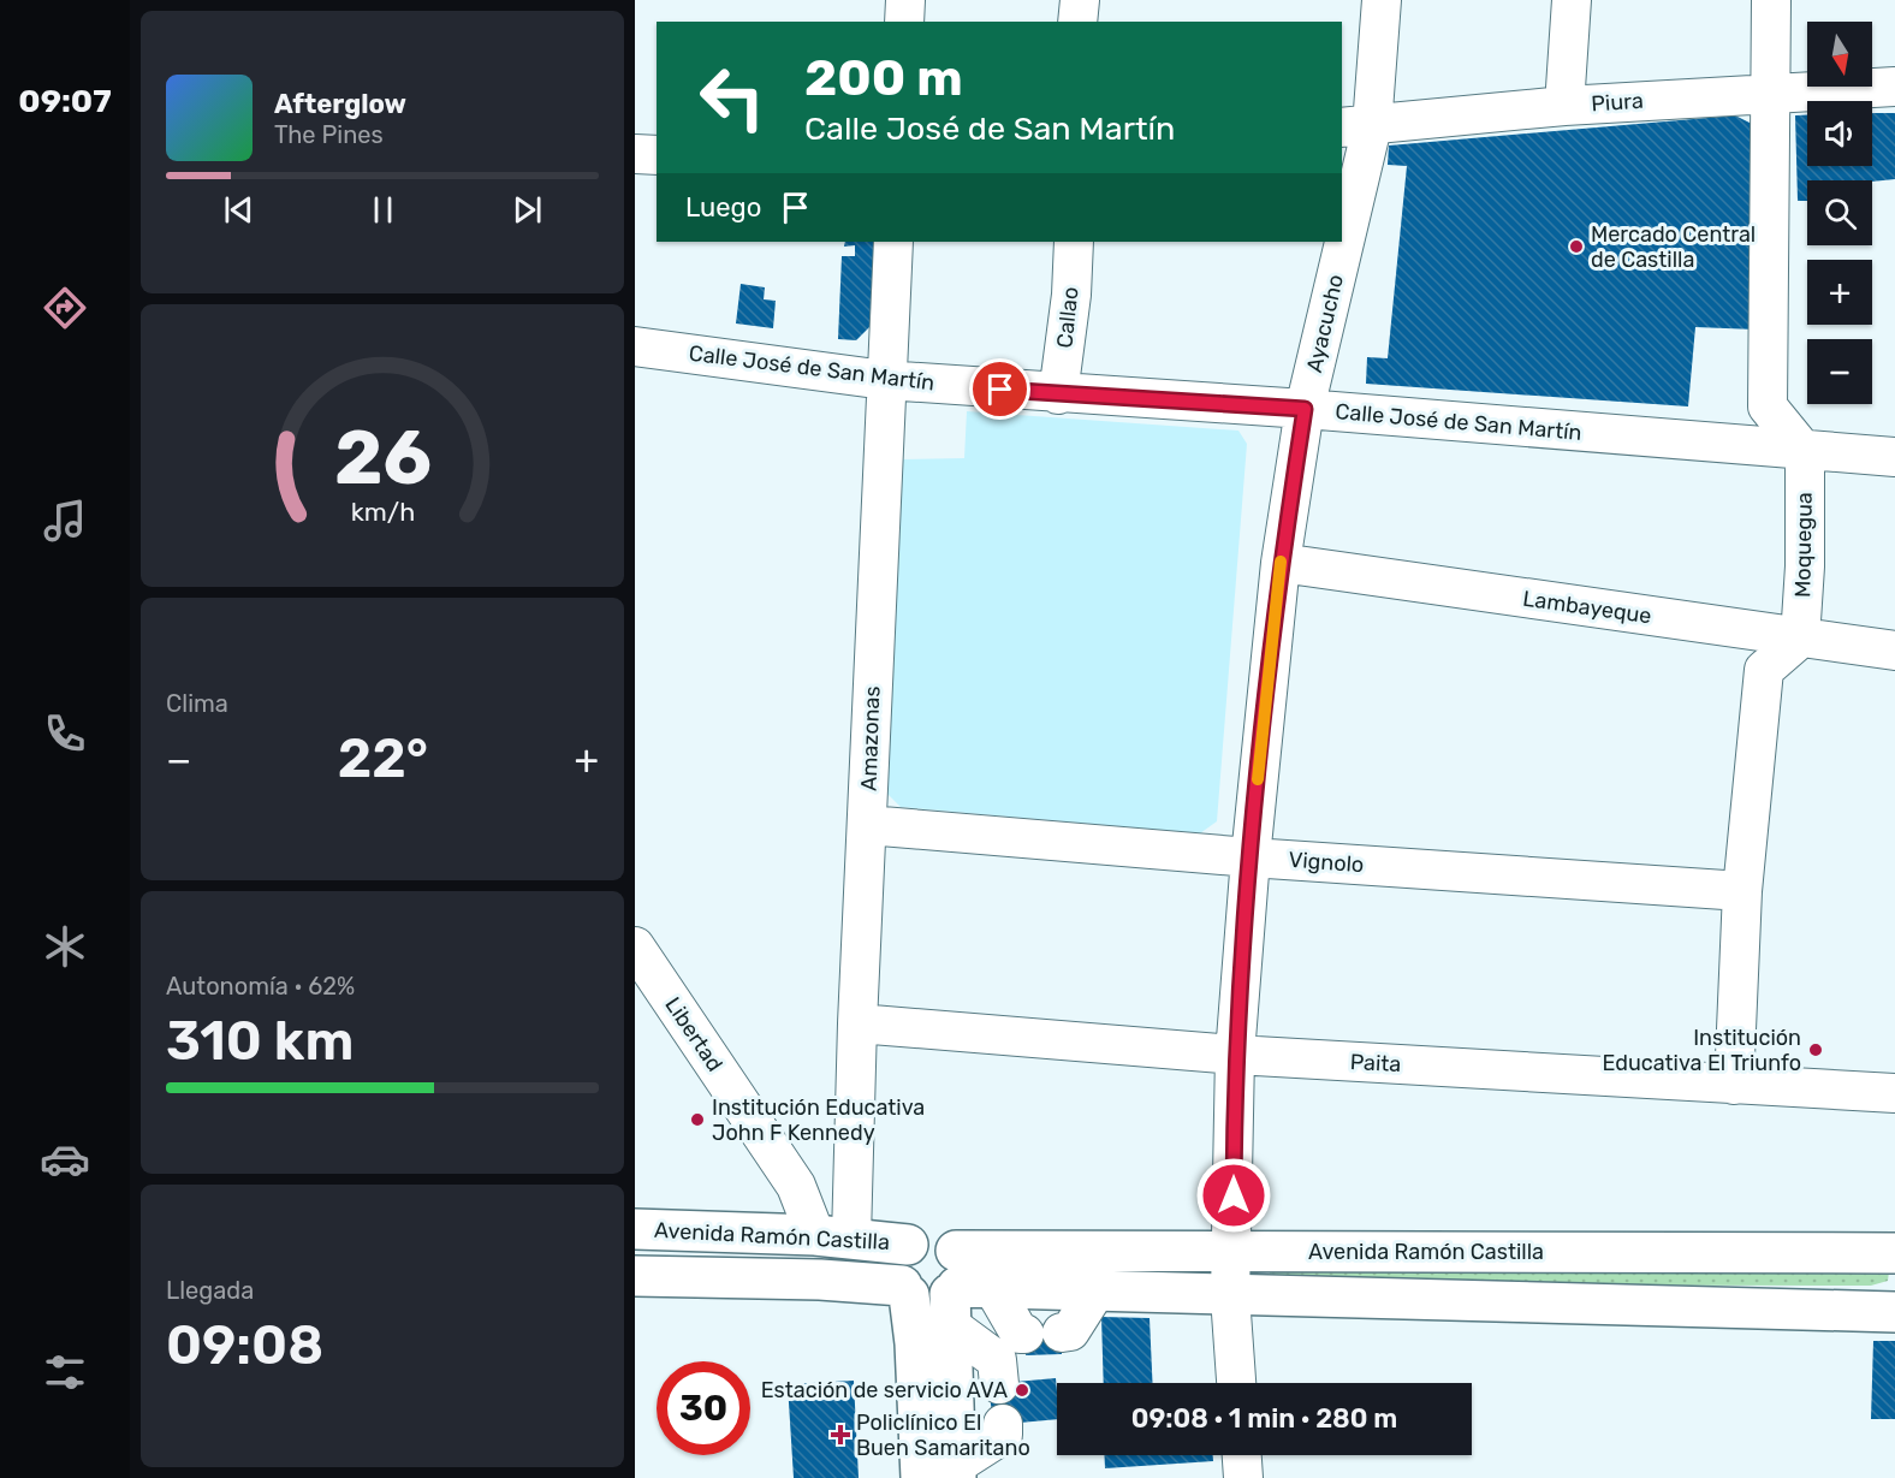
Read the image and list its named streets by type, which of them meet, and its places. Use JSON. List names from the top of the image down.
{
  "streets": {
    "main road": ["Avenida Ramón Castilla"],
    "street": [
      "Piura",
      "Callao",
      "Ayacucho",
      "Calle José de San Martín",
      "Moquegua",
      "Lambayeque",
      "Amazonas",
      "Vignolo",
      "Libertad",
      "Paita"
    ]
  },
  "crossings": [
    ["Piura", "Ayacucho"],
    ["Callao", "Calle José de San Martín"],
    ["Ayacucho", "Calle José de San Martín"],
    ["Ayacucho", "Lambayeque"],
    ["Ayacucho", "Vignolo"],
    ["Ayacucho", "Paita"],
    ["Ayacucho", "Avenida Ramón Castilla"],
    ["Calle José de San Martín", "Moquegua"],
    ["Calle José de San Martín", "Amazonas"],
    ["Moquegua", "Lambayeque"],
    ["Amazonas", "Vignolo"],
    ["Amazonas", "Libertad"],
    ["Amazonas", "Paita"],
    ["Amazonas", "Avenida Ramón Castilla"],
    ["Libertad", "Avenida Ramón Castilla"]
  ],
  "places": {
    "other": [
      "Mercado Central de Castilla",
      "Institución Educativa El Triunfo",
      "Institución Educativa John F Kennedy",
      "Estación de servicio AVA"
    ],
    "health": ["Policlínico El Buen Samaritano"]
  },
  "north": "bottom",
  "page": {
    "tabs": "09:07",
    "map_buttons": ["+", "−"],
    "turn": ["200 m", "Calle José de San Martín"],
    "song": ["Afterglow", "The Pines"],
    "then": "Luego",
    "tile": [
      "Clima",
      ["Autonomía · 62%", "310 km"],
      ["Llegada", "09:08"]
    ],
    "heat": ["−", "22°", "+"],
    "limit": "30",
    "trip": "09:08 · 1 min · 280 m",
    "gauge": ["26", "km/h"]
  }
}
